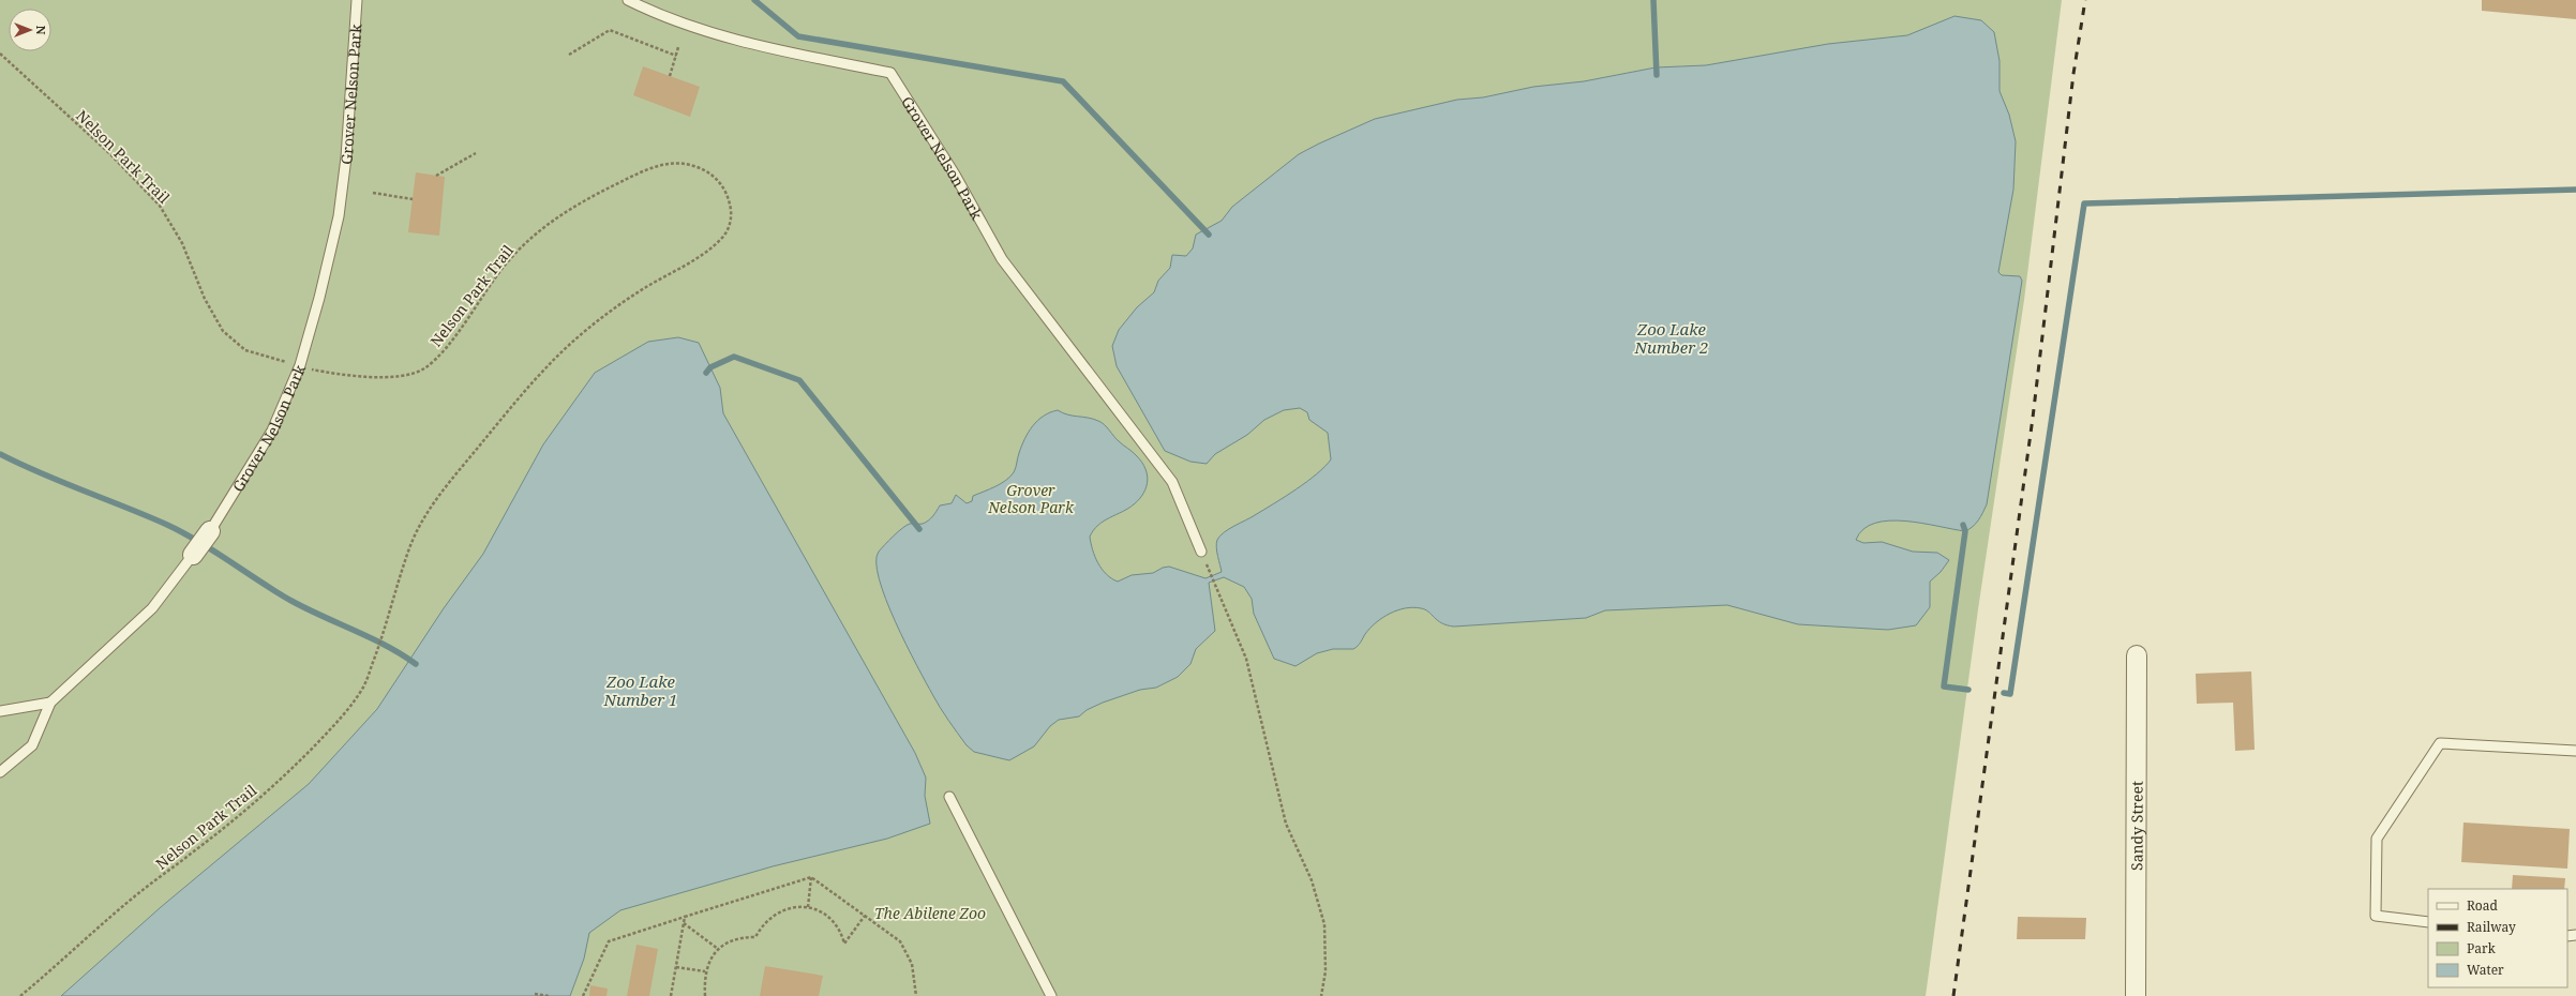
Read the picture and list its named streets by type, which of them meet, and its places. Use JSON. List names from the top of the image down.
{
  "streets": {
    "street": ["Grover Nelson Park", "Sandy Street"],
    "path": ["Nelson Park Trail"]
  },
  "crossings": [
    ["Grover Nelson Park", "Nelson Park Trail"]
  ],
  "water": ["Zoo Lake Number 2", "Zoo Lake Number 1"],
  "parks": ["Grover Nelson Park", "The Abilene Zoo"],
  "legend": [
    "Road",
    "Railway",
    "Park",
    "Water"
  ],
  "north": "right"
}
